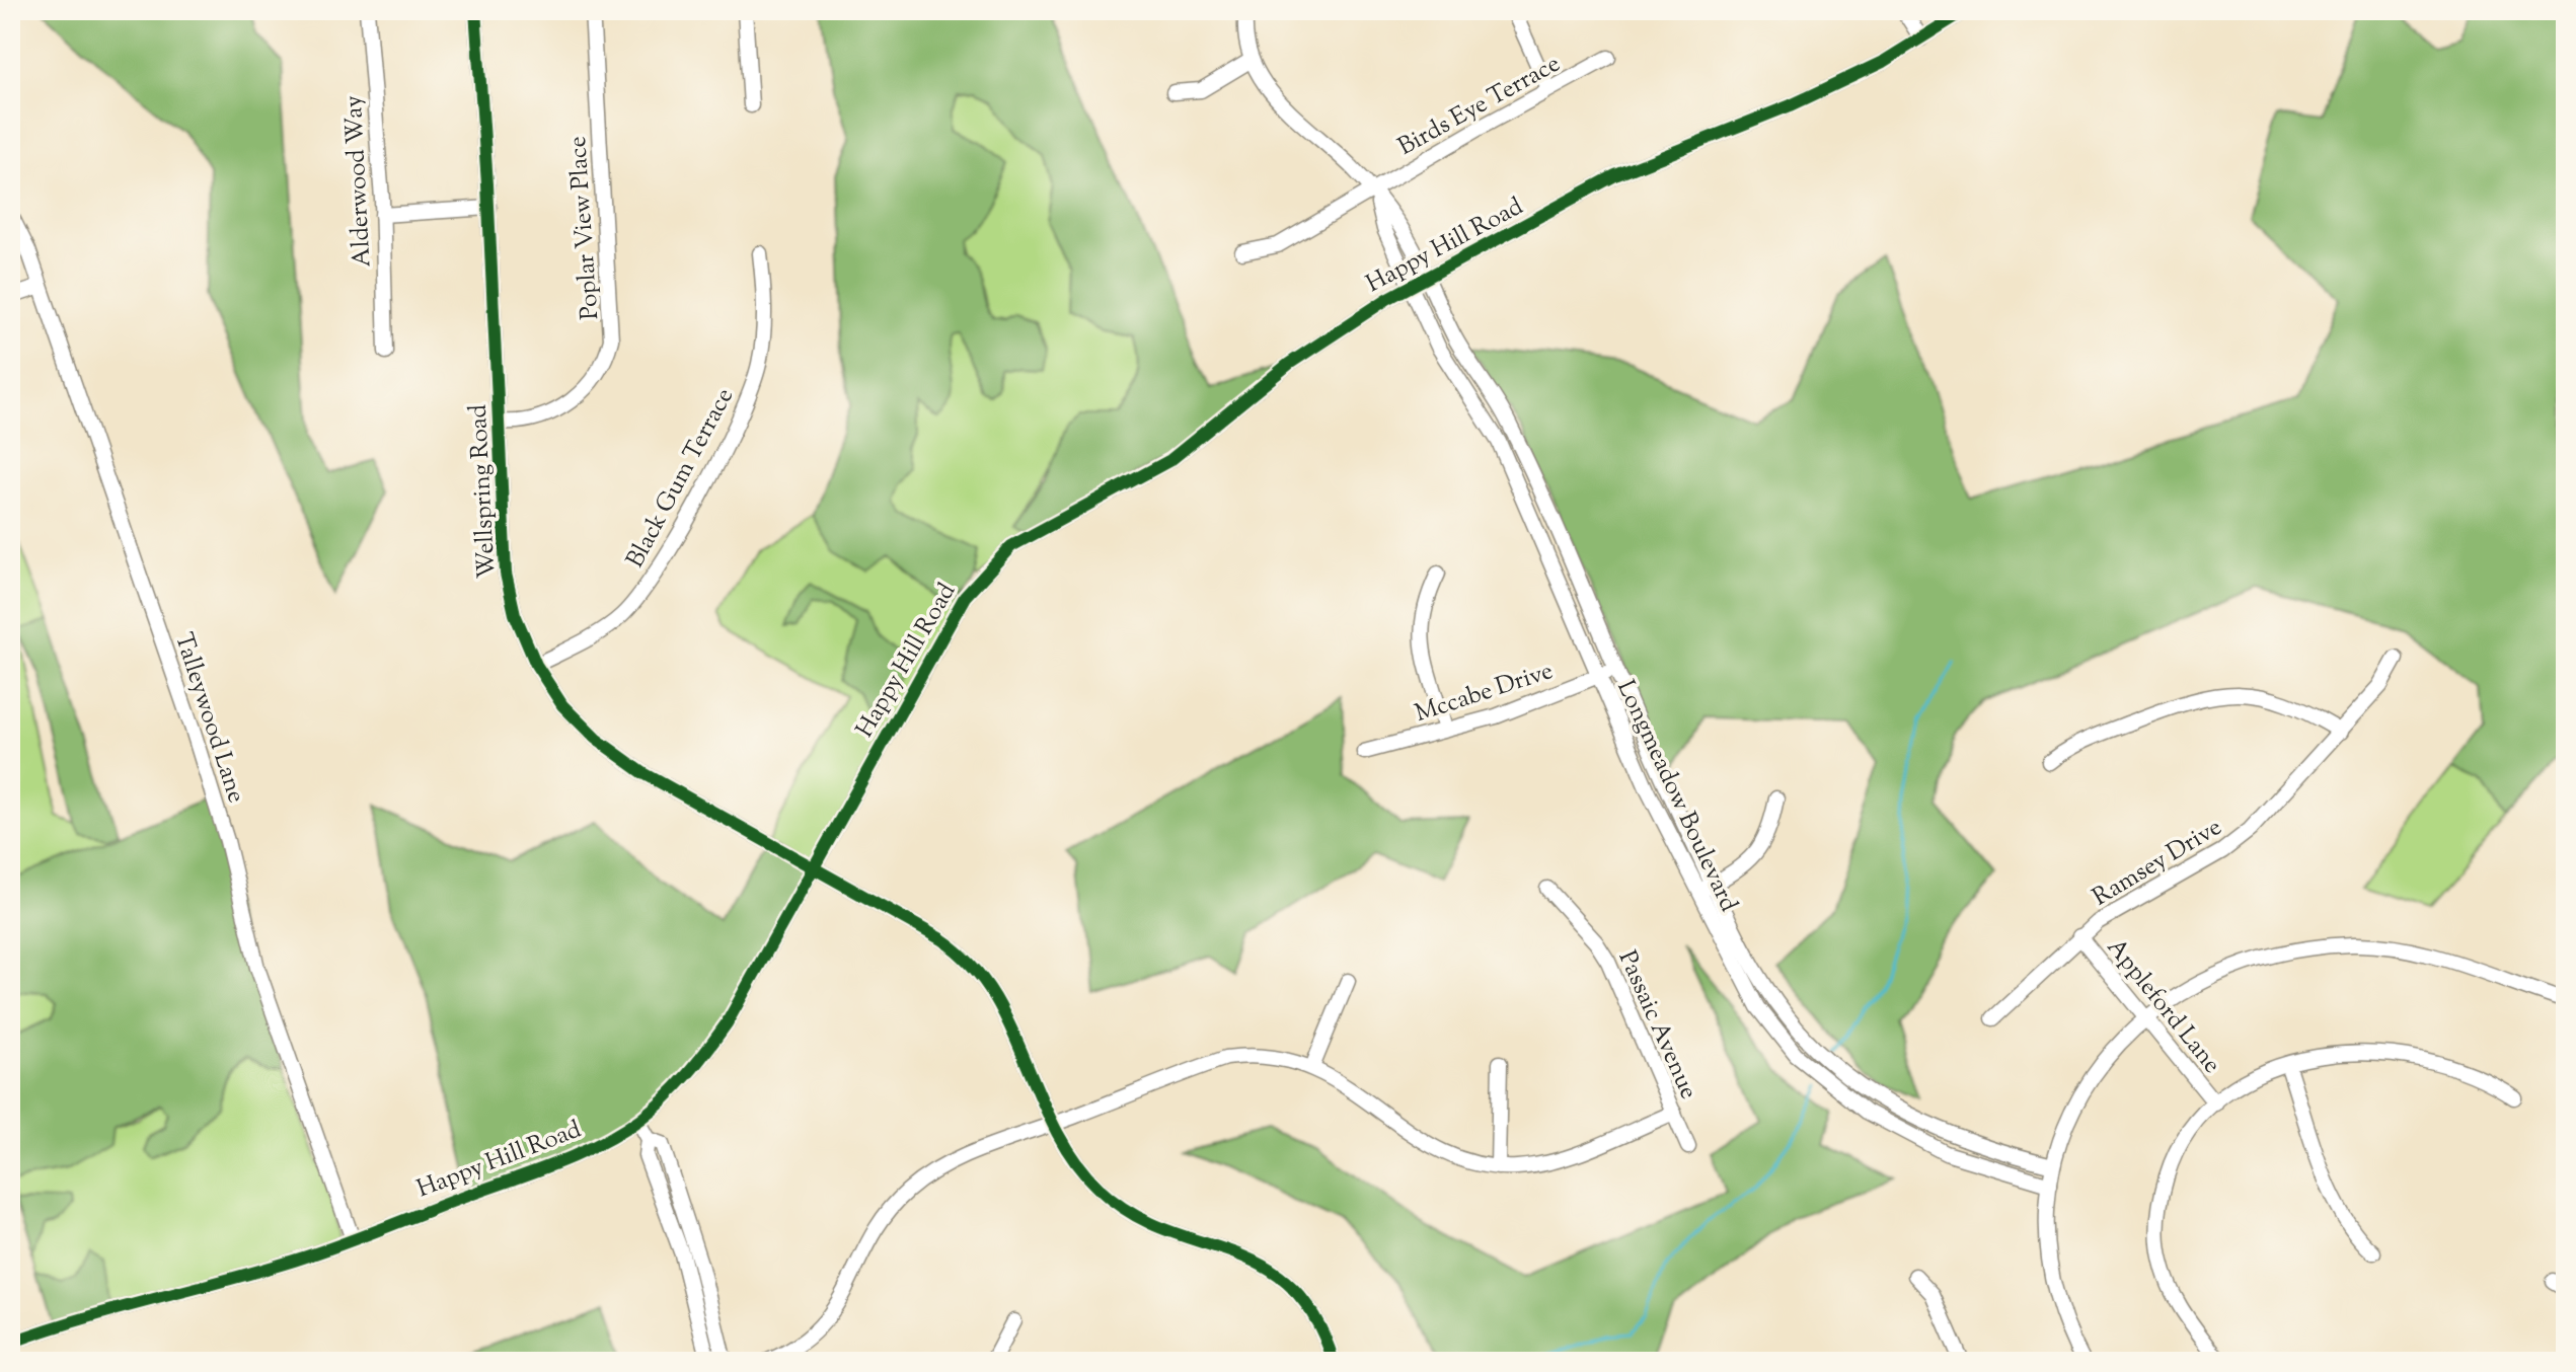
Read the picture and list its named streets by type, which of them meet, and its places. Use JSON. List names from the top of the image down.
{
  "streets": {
    "street": [
      "Birds Eye Terrace",
      "Alderwood Way",
      "Poplar View Place",
      "Happy Hill Road",
      "Black Gum Terrace",
      "Wellspring Road",
      "Mccabe Drive",
      "Talleywood Lane",
      "Longmeadow Boulevard",
      "Ramsey Drive",
      "Appleford Lane",
      "Passaic Avenue"
    ]
  },
  "crossings": [
    ["Birds Eye Terrace", "Longmeadow Boulevard"],
    ["Poplar View Place", "Wellspring Road"],
    ["Happy Hill Road", "Wellspring Road"],
    ["Happy Hill Road", "Talleywood Lane"],
    ["Happy Hill Road", "Longmeadow Boulevard"],
    ["Black Gum Terrace", "Wellspring Road"],
    ["Mccabe Drive", "Longmeadow Boulevard"],
    ["Ramsey Drive", "Appleford Lane"]
  ]
}
